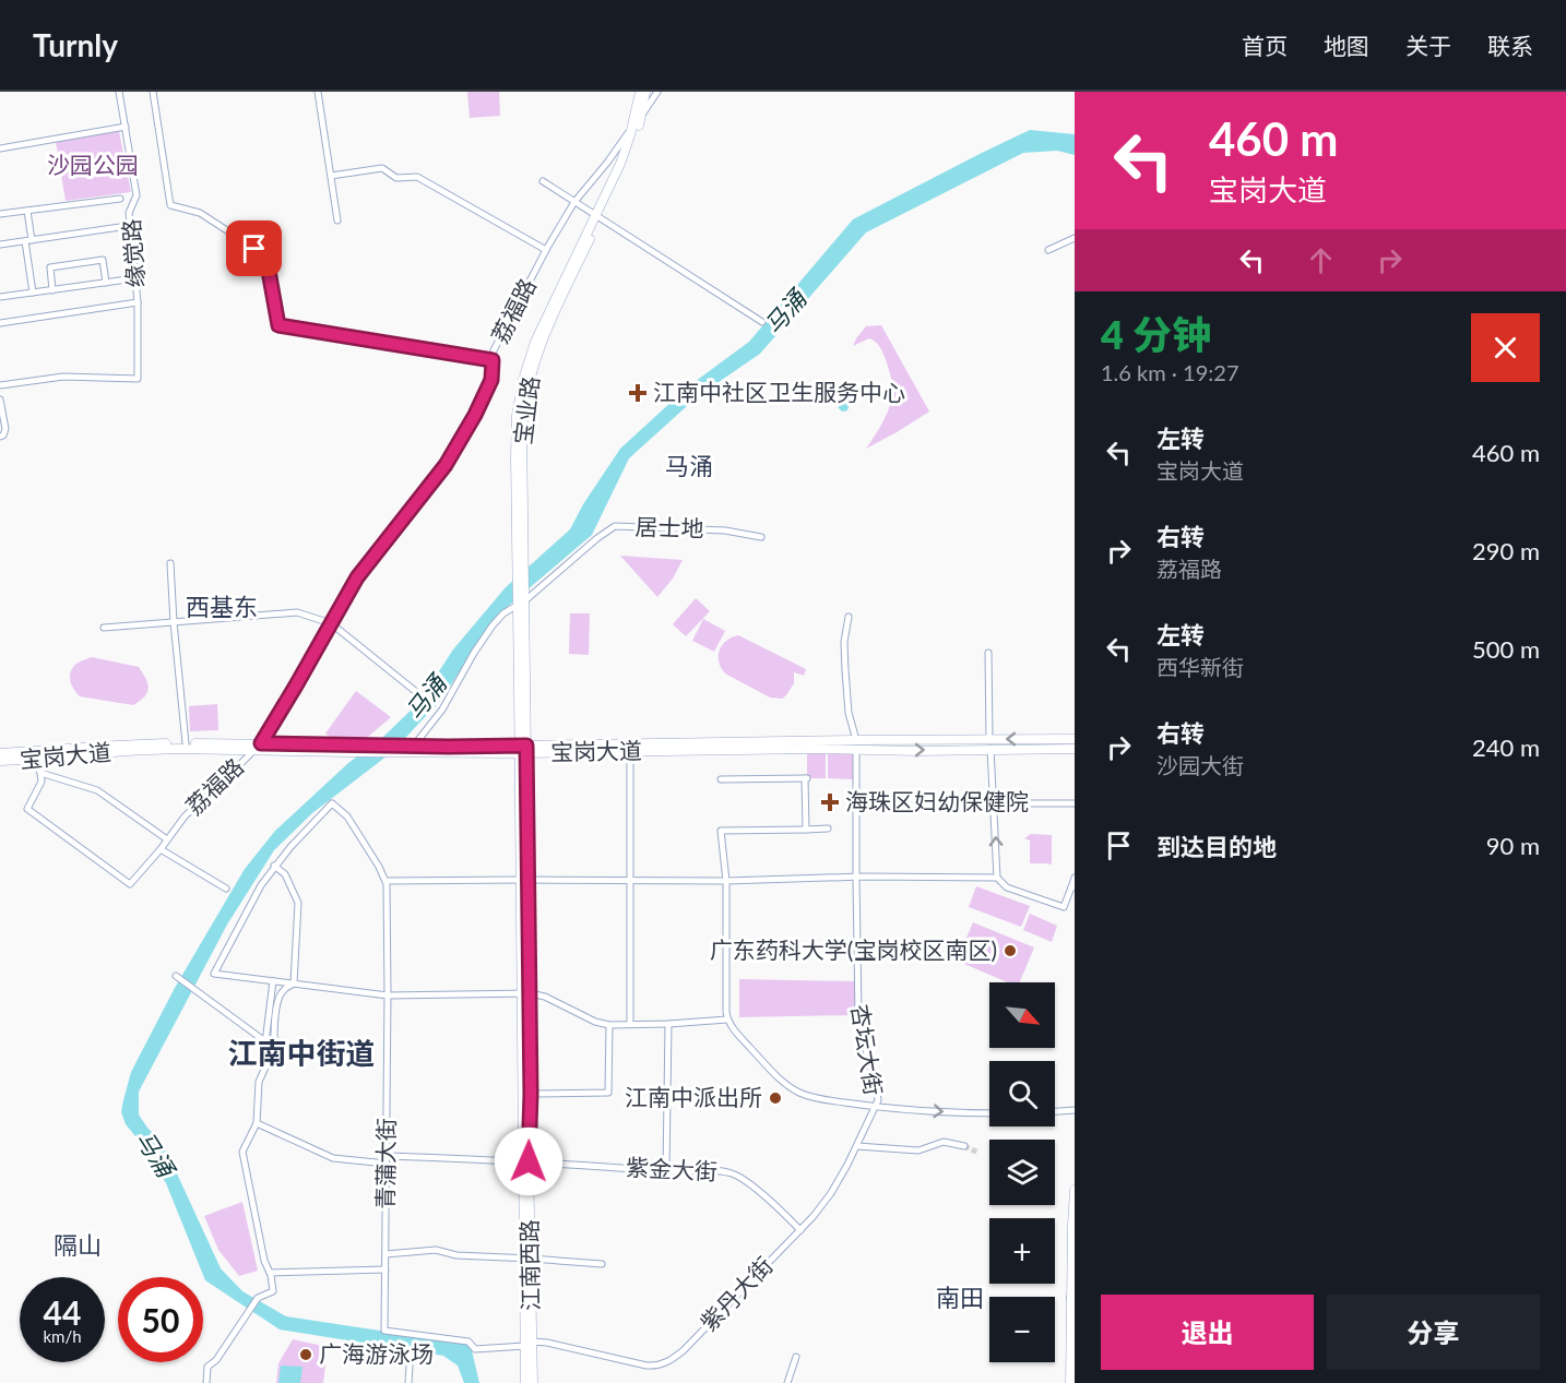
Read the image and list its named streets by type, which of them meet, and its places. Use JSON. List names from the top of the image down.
{
  "streets": {
    "main road": ["宝业路", "宝岗大道", "江南西路"],
    "street": [
      "缘觉路",
      "荔福路",
      "居士地",
      "杏坛大街",
      "青蒲大街",
      "紫金大街",
      "紫丹大街"
    ]
  },
  "crossings": [
    ["荔福路", "宝业路"],
    ["荔福路", "宝岗大道"],
    ["宝业路", "居士地"],
    ["宝业路", "宝岗大道"],
    ["居士地", "宝岗大道"],
    ["宝岗大道", "杏坛大街"],
    ["杏坛大街", "紫丹大街"],
    ["青蒲大街", "紫金大街"],
    ["青蒲大街", "紫丹大街"],
    ["紫金大街", "江南西路"],
    ["紫金大街", "紫丹大街"],
    ["江南西路", "紫丹大街"]
  ],
  "districts": [
    "马涌",
    "西基东",
    "江南中街道",
    "隔山",
    "南田"
  ],
  "water": ["马涌"],
  "parks": ["沙园公园"],
  "places": {
    "health": ["江南中社区卫生服务中心", "海珠区妇幼保健院"],
    "other": ["广东药科大学(宝岗校区南区)", "江南中派出所", "广海游泳场"]
  },
  "north": "bottom right",
  "page": {
    "header": "Turnly",
    "nav": [
      "首页",
      "地图",
      "关于",
      "联系"
    ],
    "turn": ["460 m", "宝岗大道"],
    "heading": ["4 分钟", "1.6 km · 19:27"],
    "list": [
      {
        "name": "左转",
        "note": "宝岗大道",
        "value": "460 m"
      },
      {
        "name": "右转",
        "note": "荔福路",
        "value": "290 m"
      },
      {
        "name": "左转",
        "note": "西华新街",
        "value": "500 m"
      },
      {
        "name": "右转",
        "note": "沙园大街",
        "value": "240 m"
      },
      {
        "name": "到达目的地",
        "value": "90 m"
      }
    ],
    "map_buttons": ["+", "−"],
    "speed": "44 km/h",
    "limit": "50",
    "buttons": ["退出", "分享"]
  }
}
